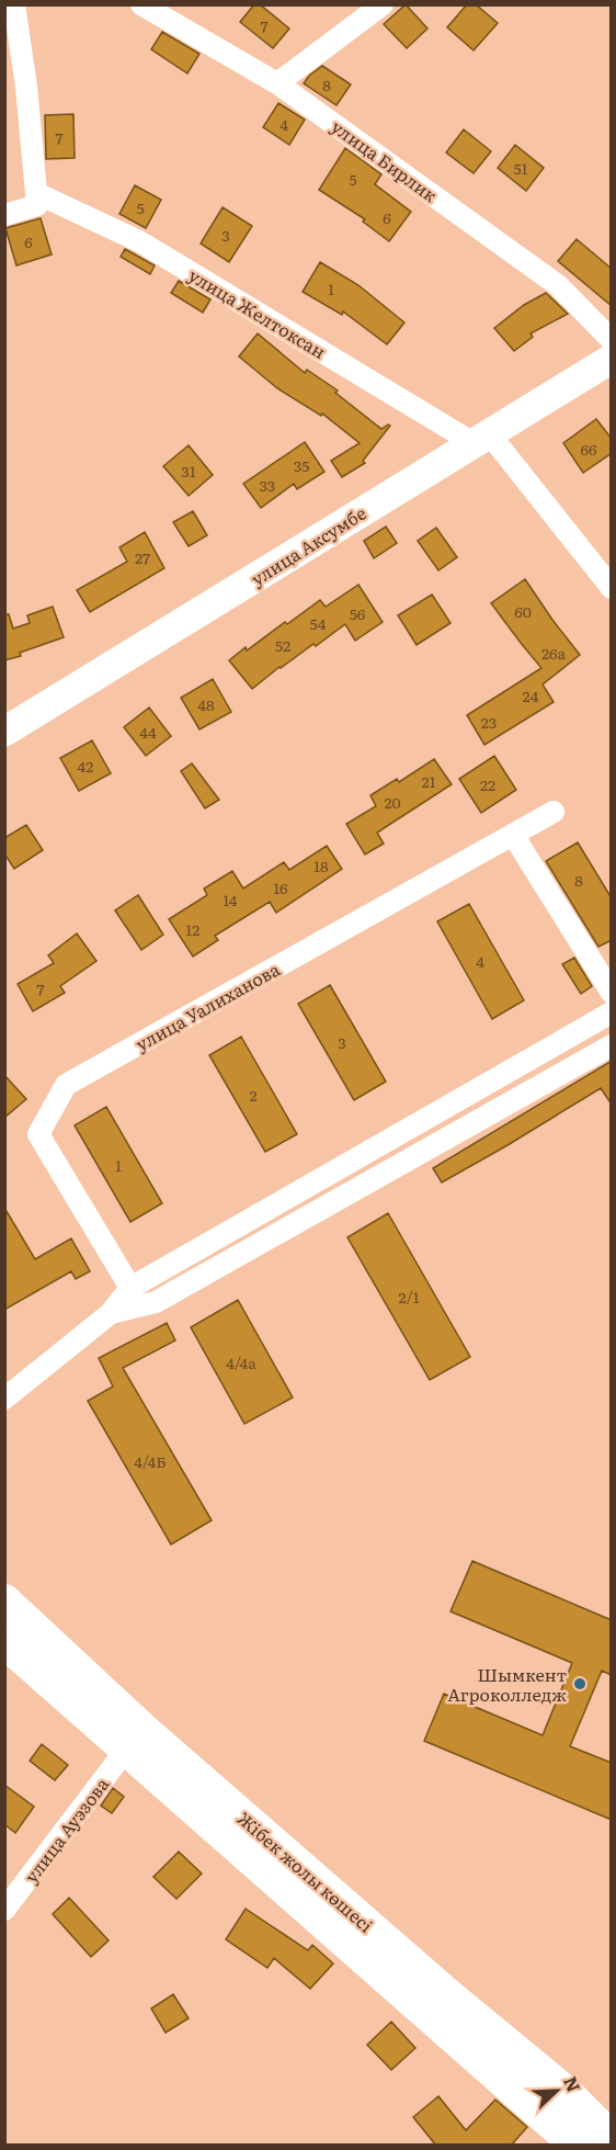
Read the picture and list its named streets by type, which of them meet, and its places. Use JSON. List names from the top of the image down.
{
  "streets": {
    "main road": ["улица Аксумбе", "Жібек жолы көшесі"],
    "street": [
      "улица Бирлик",
      "улица Желтоксан",
      "улица Уалиханова",
      "улица Ауэзова"
    ]
  },
  "crossings": [
    ["улица Желтоксан", "улица Аксумбе"],
    ["улица Ауэзова", "Жібек жолы көшесі"]
  ],
  "places": ["Шымкент Агроколледж"],
  "house_numbers": [
    "7",
    "8",
    "4",
    "7",
    "51",
    "5",
    "5",
    "6",
    "3",
    "6",
    "1",
    "66",
    "35",
    "31",
    "33",
    "27",
    "60",
    "56",
    "54",
    "52",
    "26а",
    "24",
    "48",
    "23",
    "44",
    "42",
    "21",
    "22",
    "20",
    "18",
    "8",
    "16",
    "14",
    "12",
    "4",
    "7",
    "3",
    "2",
    "1",
    "2/1",
    "4/4а",
    "4/4Б"
  ],
  "north": "top right"
}
